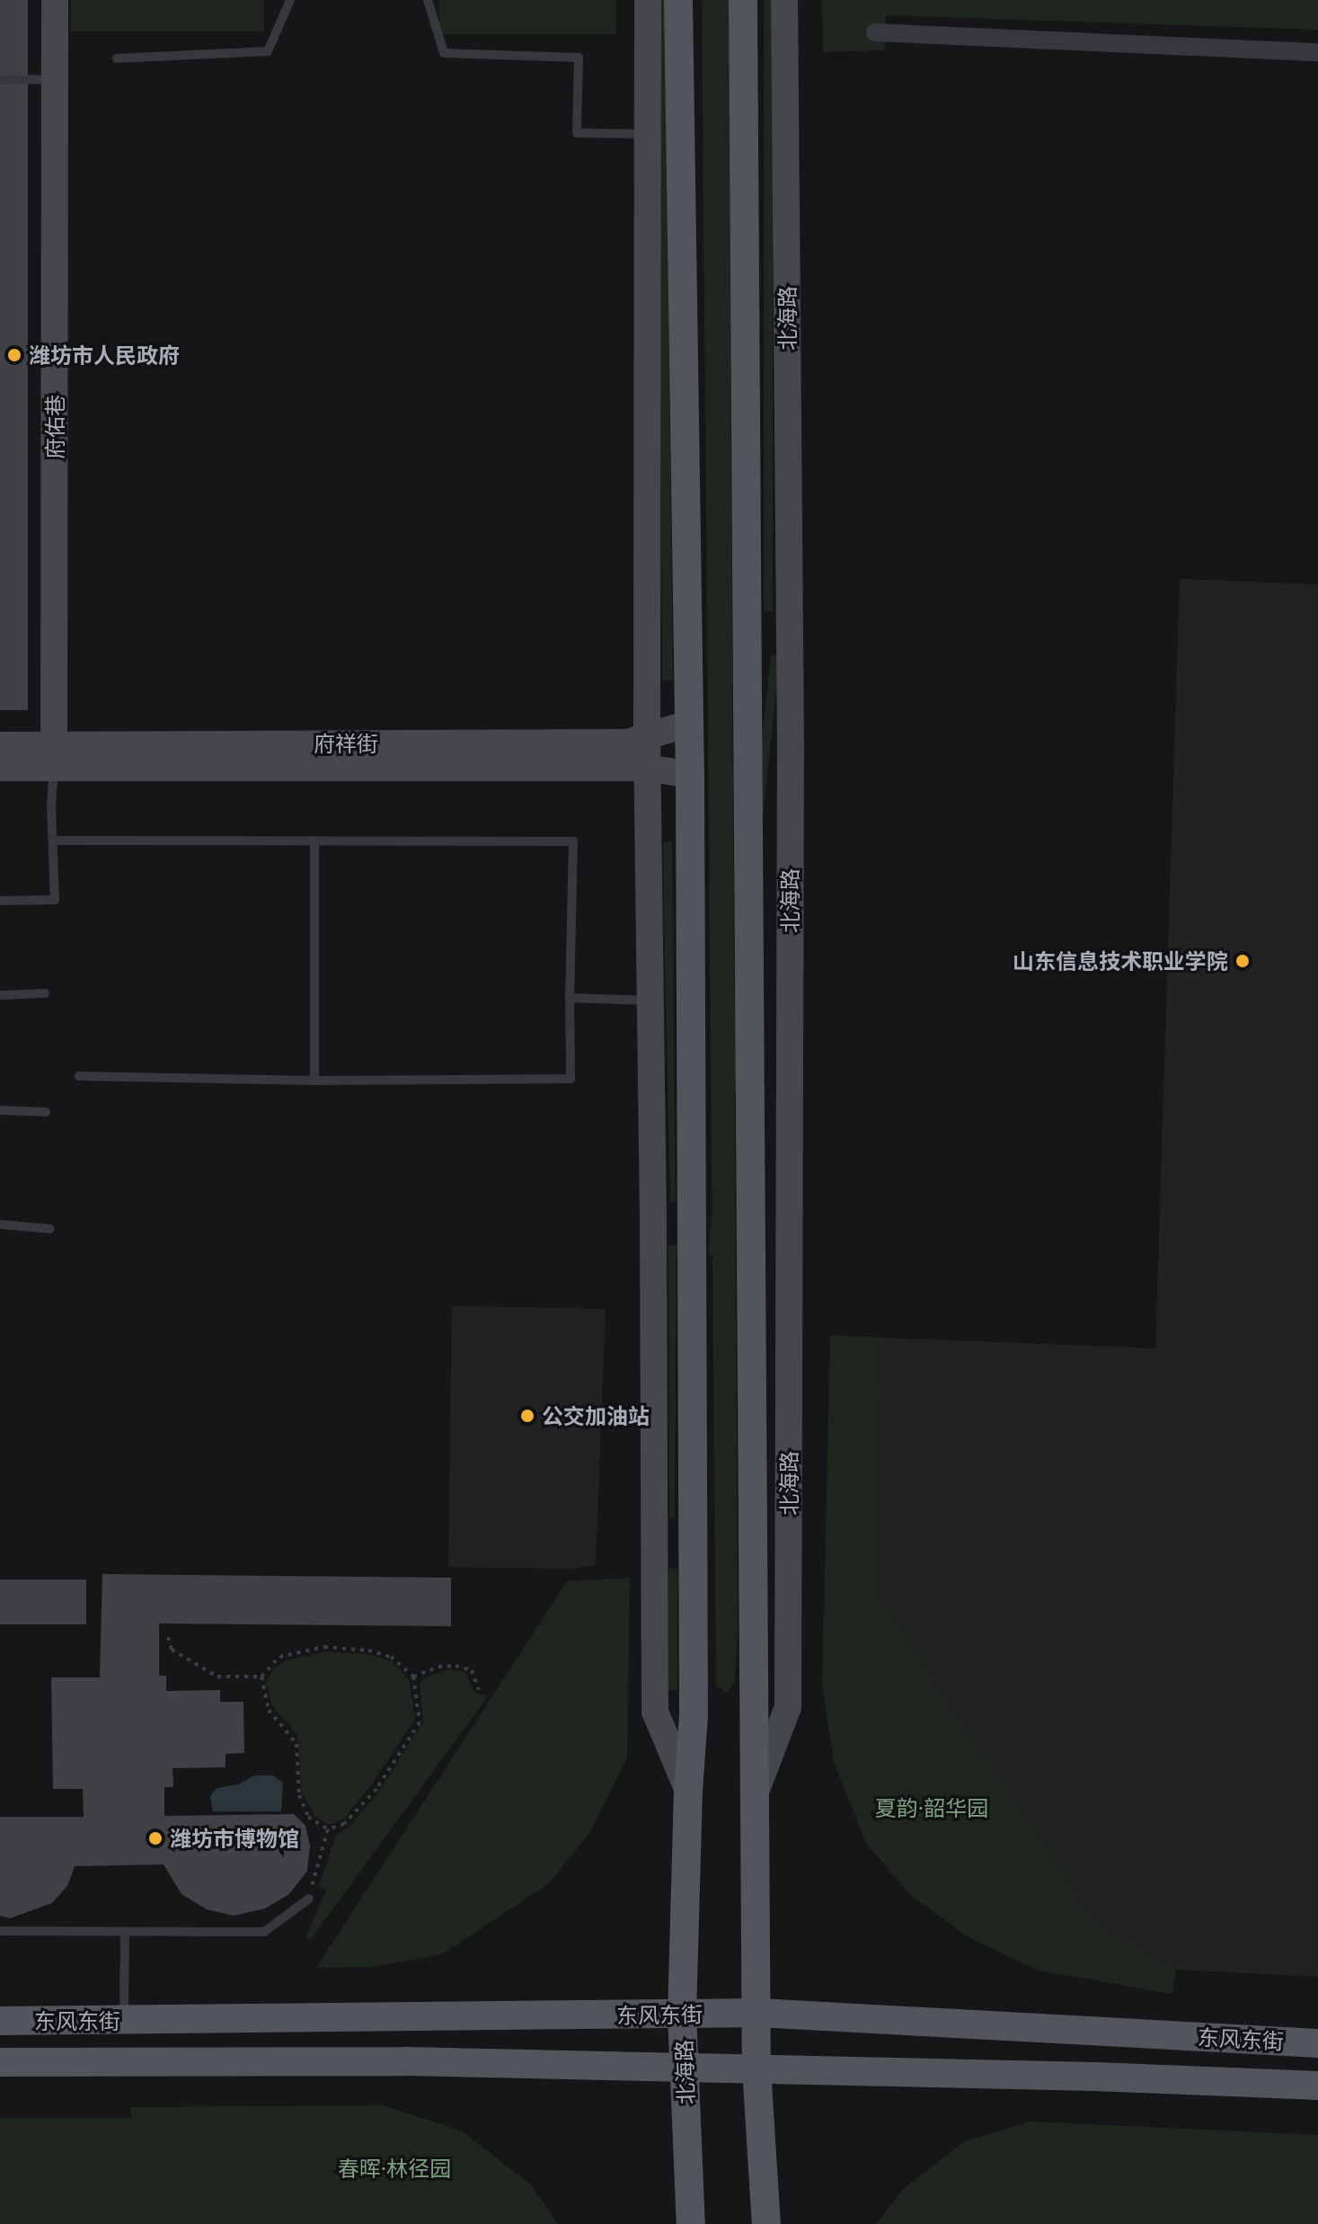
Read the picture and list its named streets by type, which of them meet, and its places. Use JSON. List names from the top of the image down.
{
  "streets": {
    "main road": ["北海路", "东风东街"],
    "street": ["府佑巷", "府祥街"]
  },
  "crossings": [
    ["北海路", "府祥街"],
    ["北海路", "东风东街"],
    ["府佑巷", "府祥街"]
  ],
  "parks": ["夏韵·韶华园", "春晖·林径园"],
  "places": [
    "潍坊市人民政府",
    "山东信息技术职业学院",
    "公交加油站",
    "潍坊市博物馆"
  ]
}
